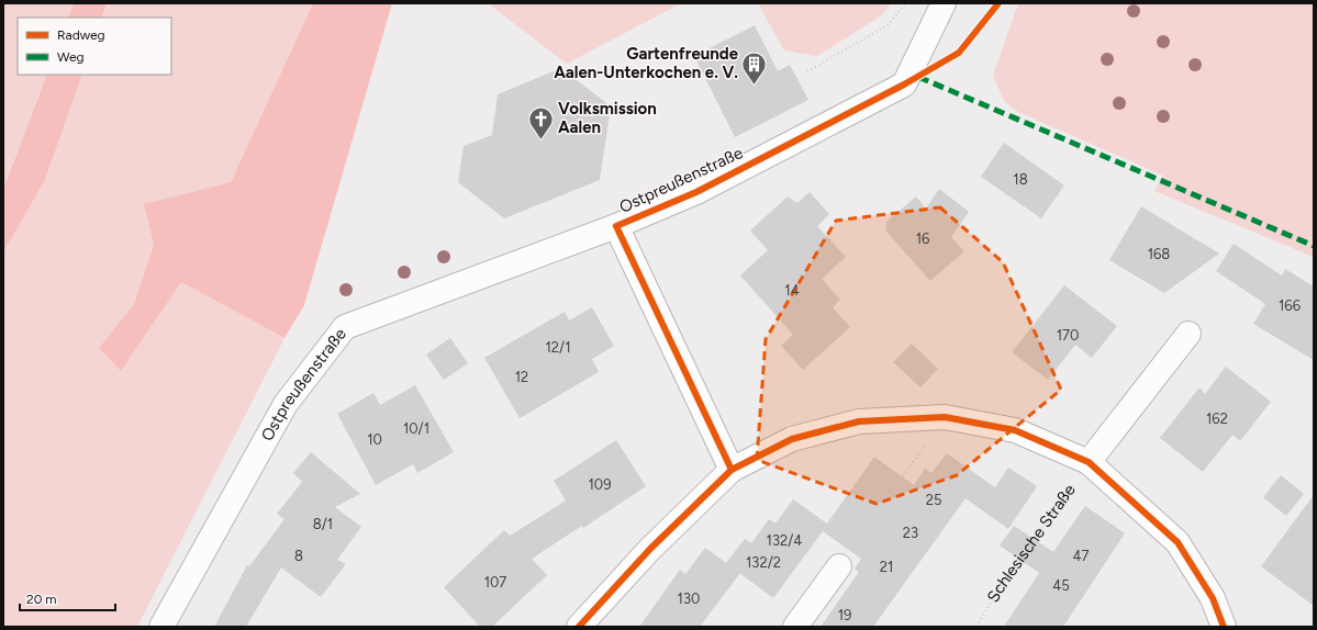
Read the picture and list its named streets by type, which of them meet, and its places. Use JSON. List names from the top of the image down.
{
  "streets": {
    "street": ["Ostpreußenstraße"],
    "path": ["Schlesische Straße"]
  },
  "places": {
    "building": ["Gartenfreunde Aalen-Unterkochen e. V."],
    "church": ["Volksmission Aalen"]
  },
  "house_numbers": [
    "18",
    "16",
    "168",
    "14",
    "166",
    "170",
    "12/1",
    "12",
    "162",
    "10/1",
    "10",
    "109",
    "25",
    "8/1",
    "23",
    "132/4",
    "8",
    "47",
    "132/2",
    "21",
    "107",
    "45",
    "130",
    "19"
  ],
  "legend": ["Radweg", "Weg"],
  "scale_bar": "20 m"
}
